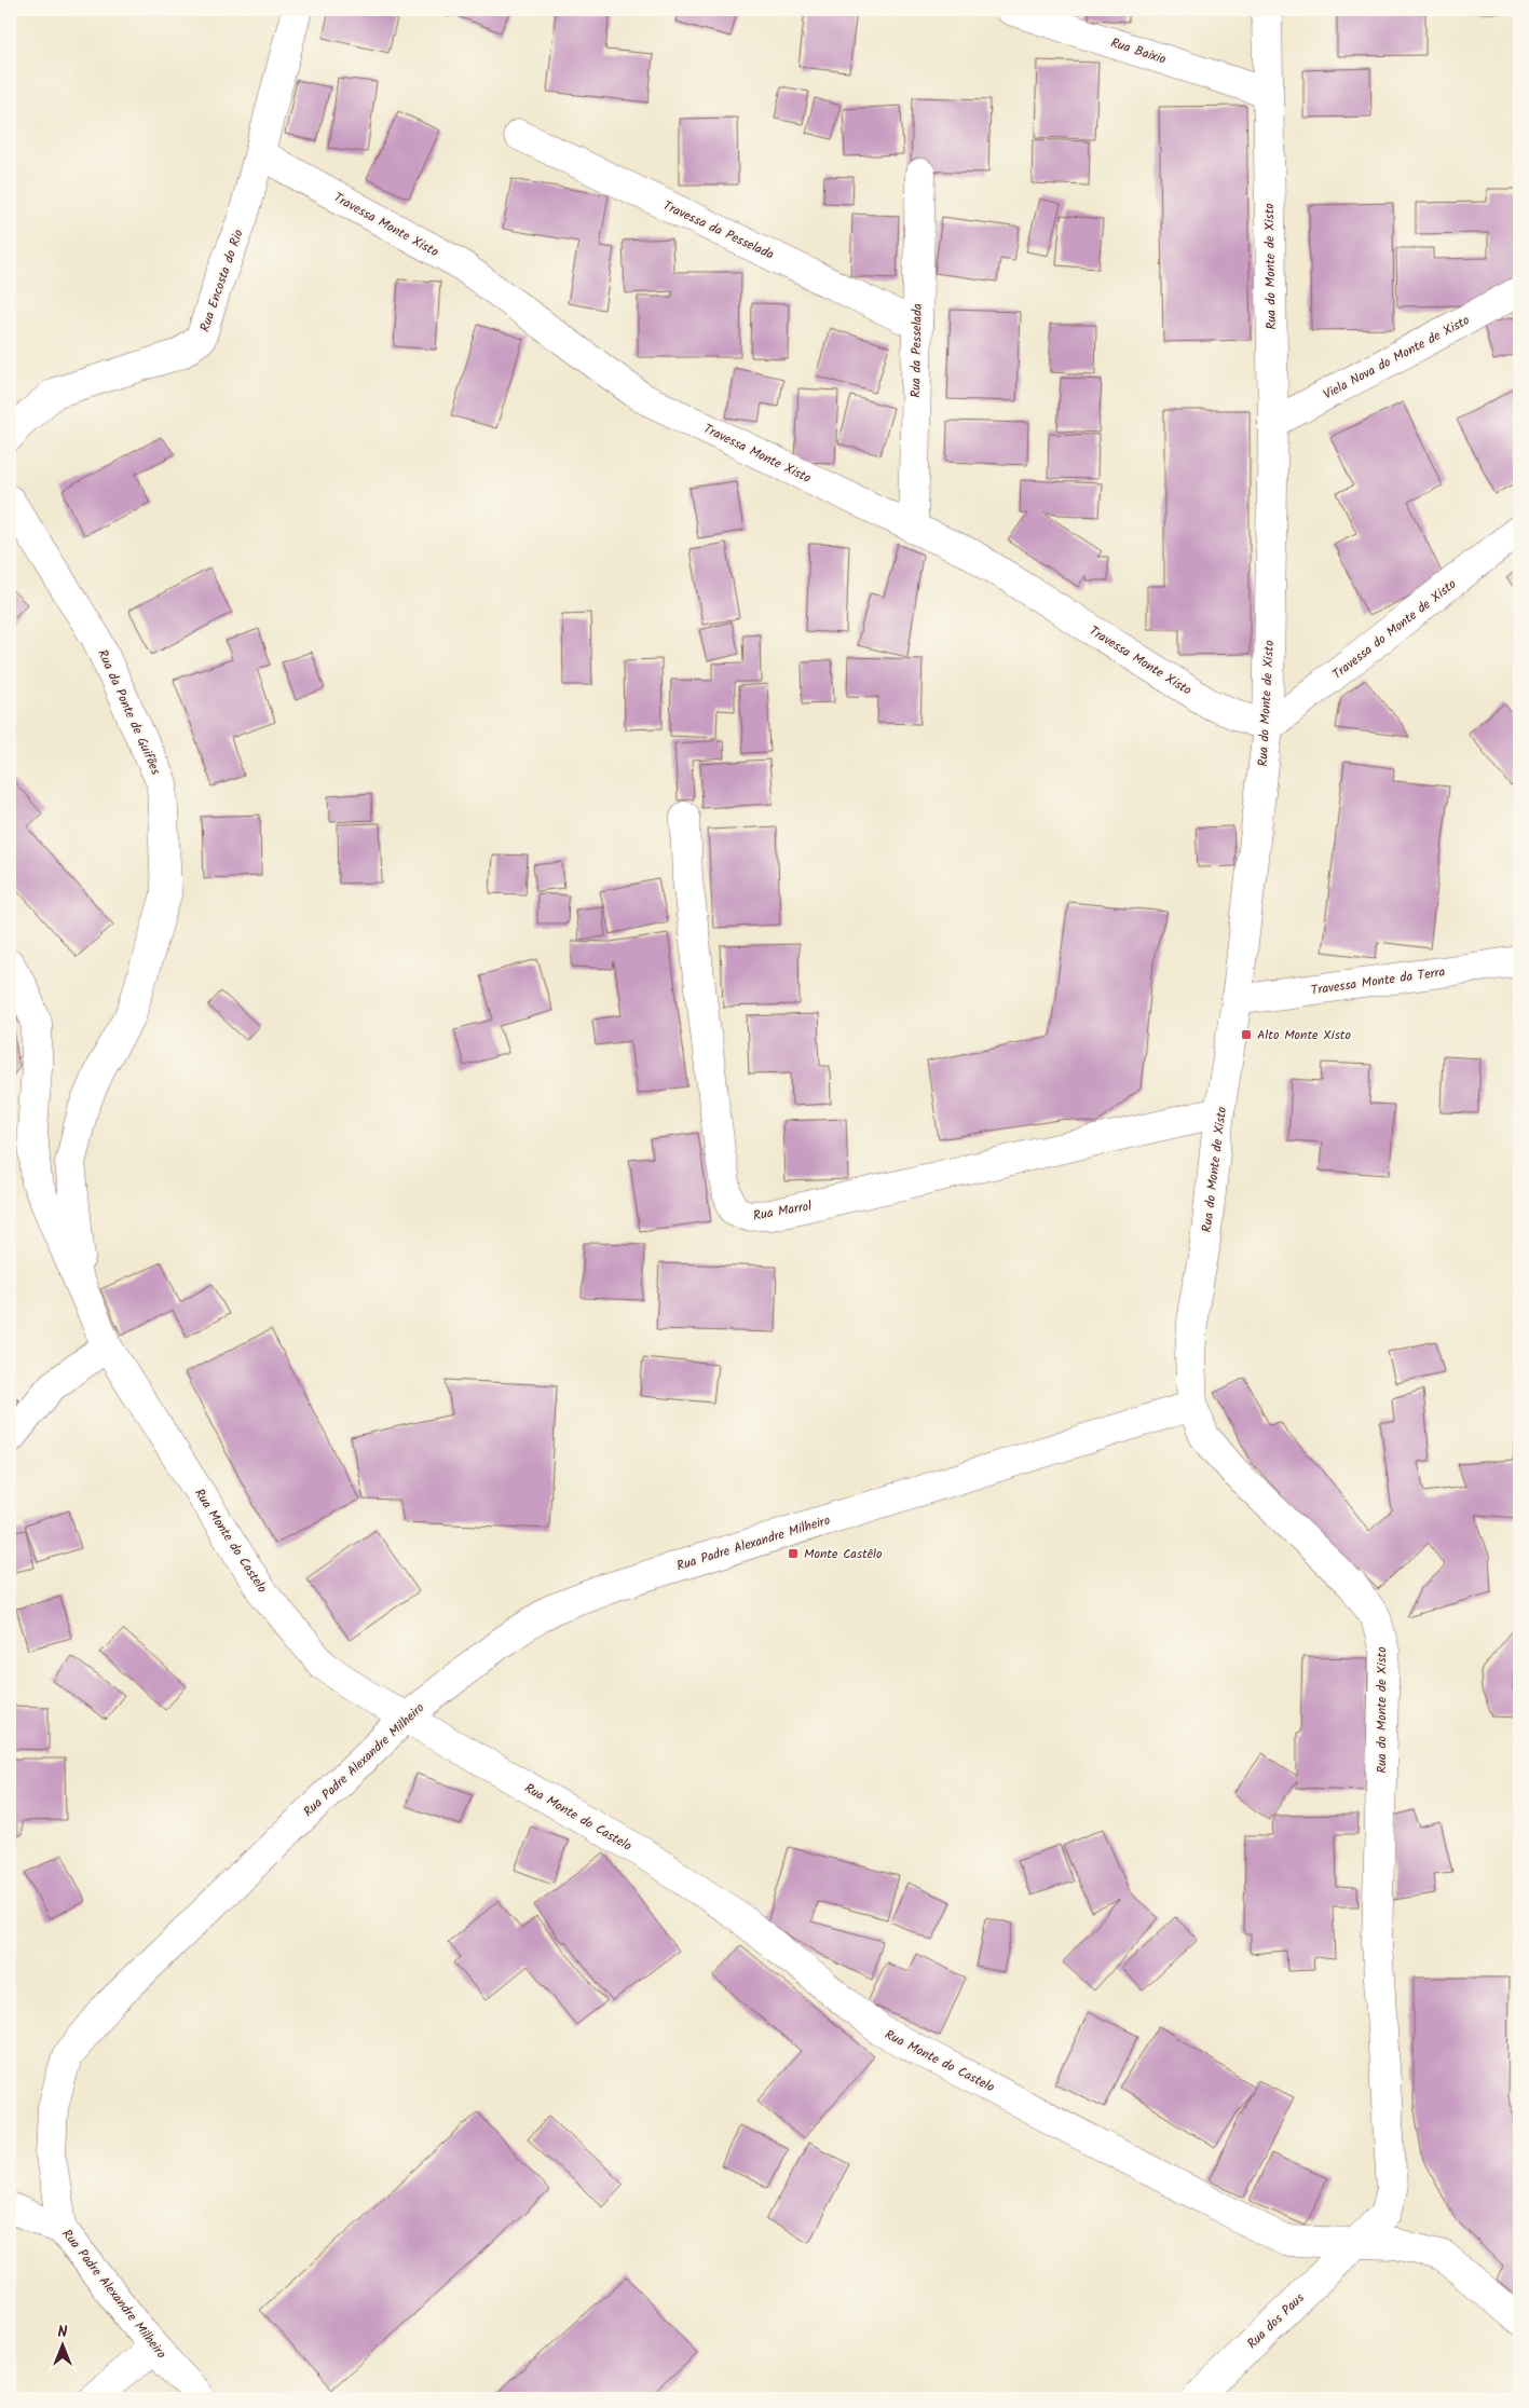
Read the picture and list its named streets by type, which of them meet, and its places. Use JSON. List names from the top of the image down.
{
  "streets": {
    "street": [
      "Rua Baixio",
      "Travessa Monte Xisto",
      "Travessa da Pesselada",
      "Rua do Monte de Xisto",
      "Rua Encosta do Rio",
      "Rua da Pesselada",
      "Viela Nova do Monte de Xisto",
      "Travessa do Monte de Xisto",
      "Rua da Ponte de Guifões",
      "Travessa Monte da Terra",
      "Rua Marrol",
      "Rua Monte do Castelo",
      "Rua Padre Alexandre Milheiro",
      "Rua dos Paus"
    ]
  },
  "crossings": [
    ["Rua Baixio", "Rua do Monte de Xisto"],
    ["Travessa Monte Xisto", "Rua do Monte de Xisto"],
    ["Travessa Monte Xisto", "Rua Encosta do Rio"],
    ["Travessa Monte Xisto", "Rua da Pesselada"],
    ["Travessa Monte Xisto", "Travessa do Monte de Xisto"],
    ["Travessa da Pesselada", "Rua da Pesselada"],
    ["Rua do Monte de Xisto", "Viela Nova do Monte de Xisto"],
    ["Rua do Monte de Xisto", "Travessa do Monte de Xisto"],
    ["Rua do Monte de Xisto", "Travessa Monte da Terra"],
    ["Rua do Monte de Xisto", "Rua Marrol"],
    ["Rua do Monte de Xisto", "Rua Monte do Castelo"],
    ["Rua do Monte de Xisto", "Rua Padre Alexandre Milheiro"],
    ["Rua do Monte de Xisto", "Rua dos Paus"],
    ["Rua da Ponte de Guifões", "Rua Monte do Castelo"],
    ["Rua Monte do Castelo", "Rua Padre Alexandre Milheiro"],
    ["Rua Monte do Castelo", "Rua dos Paus"]
  ],
  "places": {
    "transit": ["Alto Monte Xisto", "Monte Castêlo"]
  },
  "north": "top"
}
